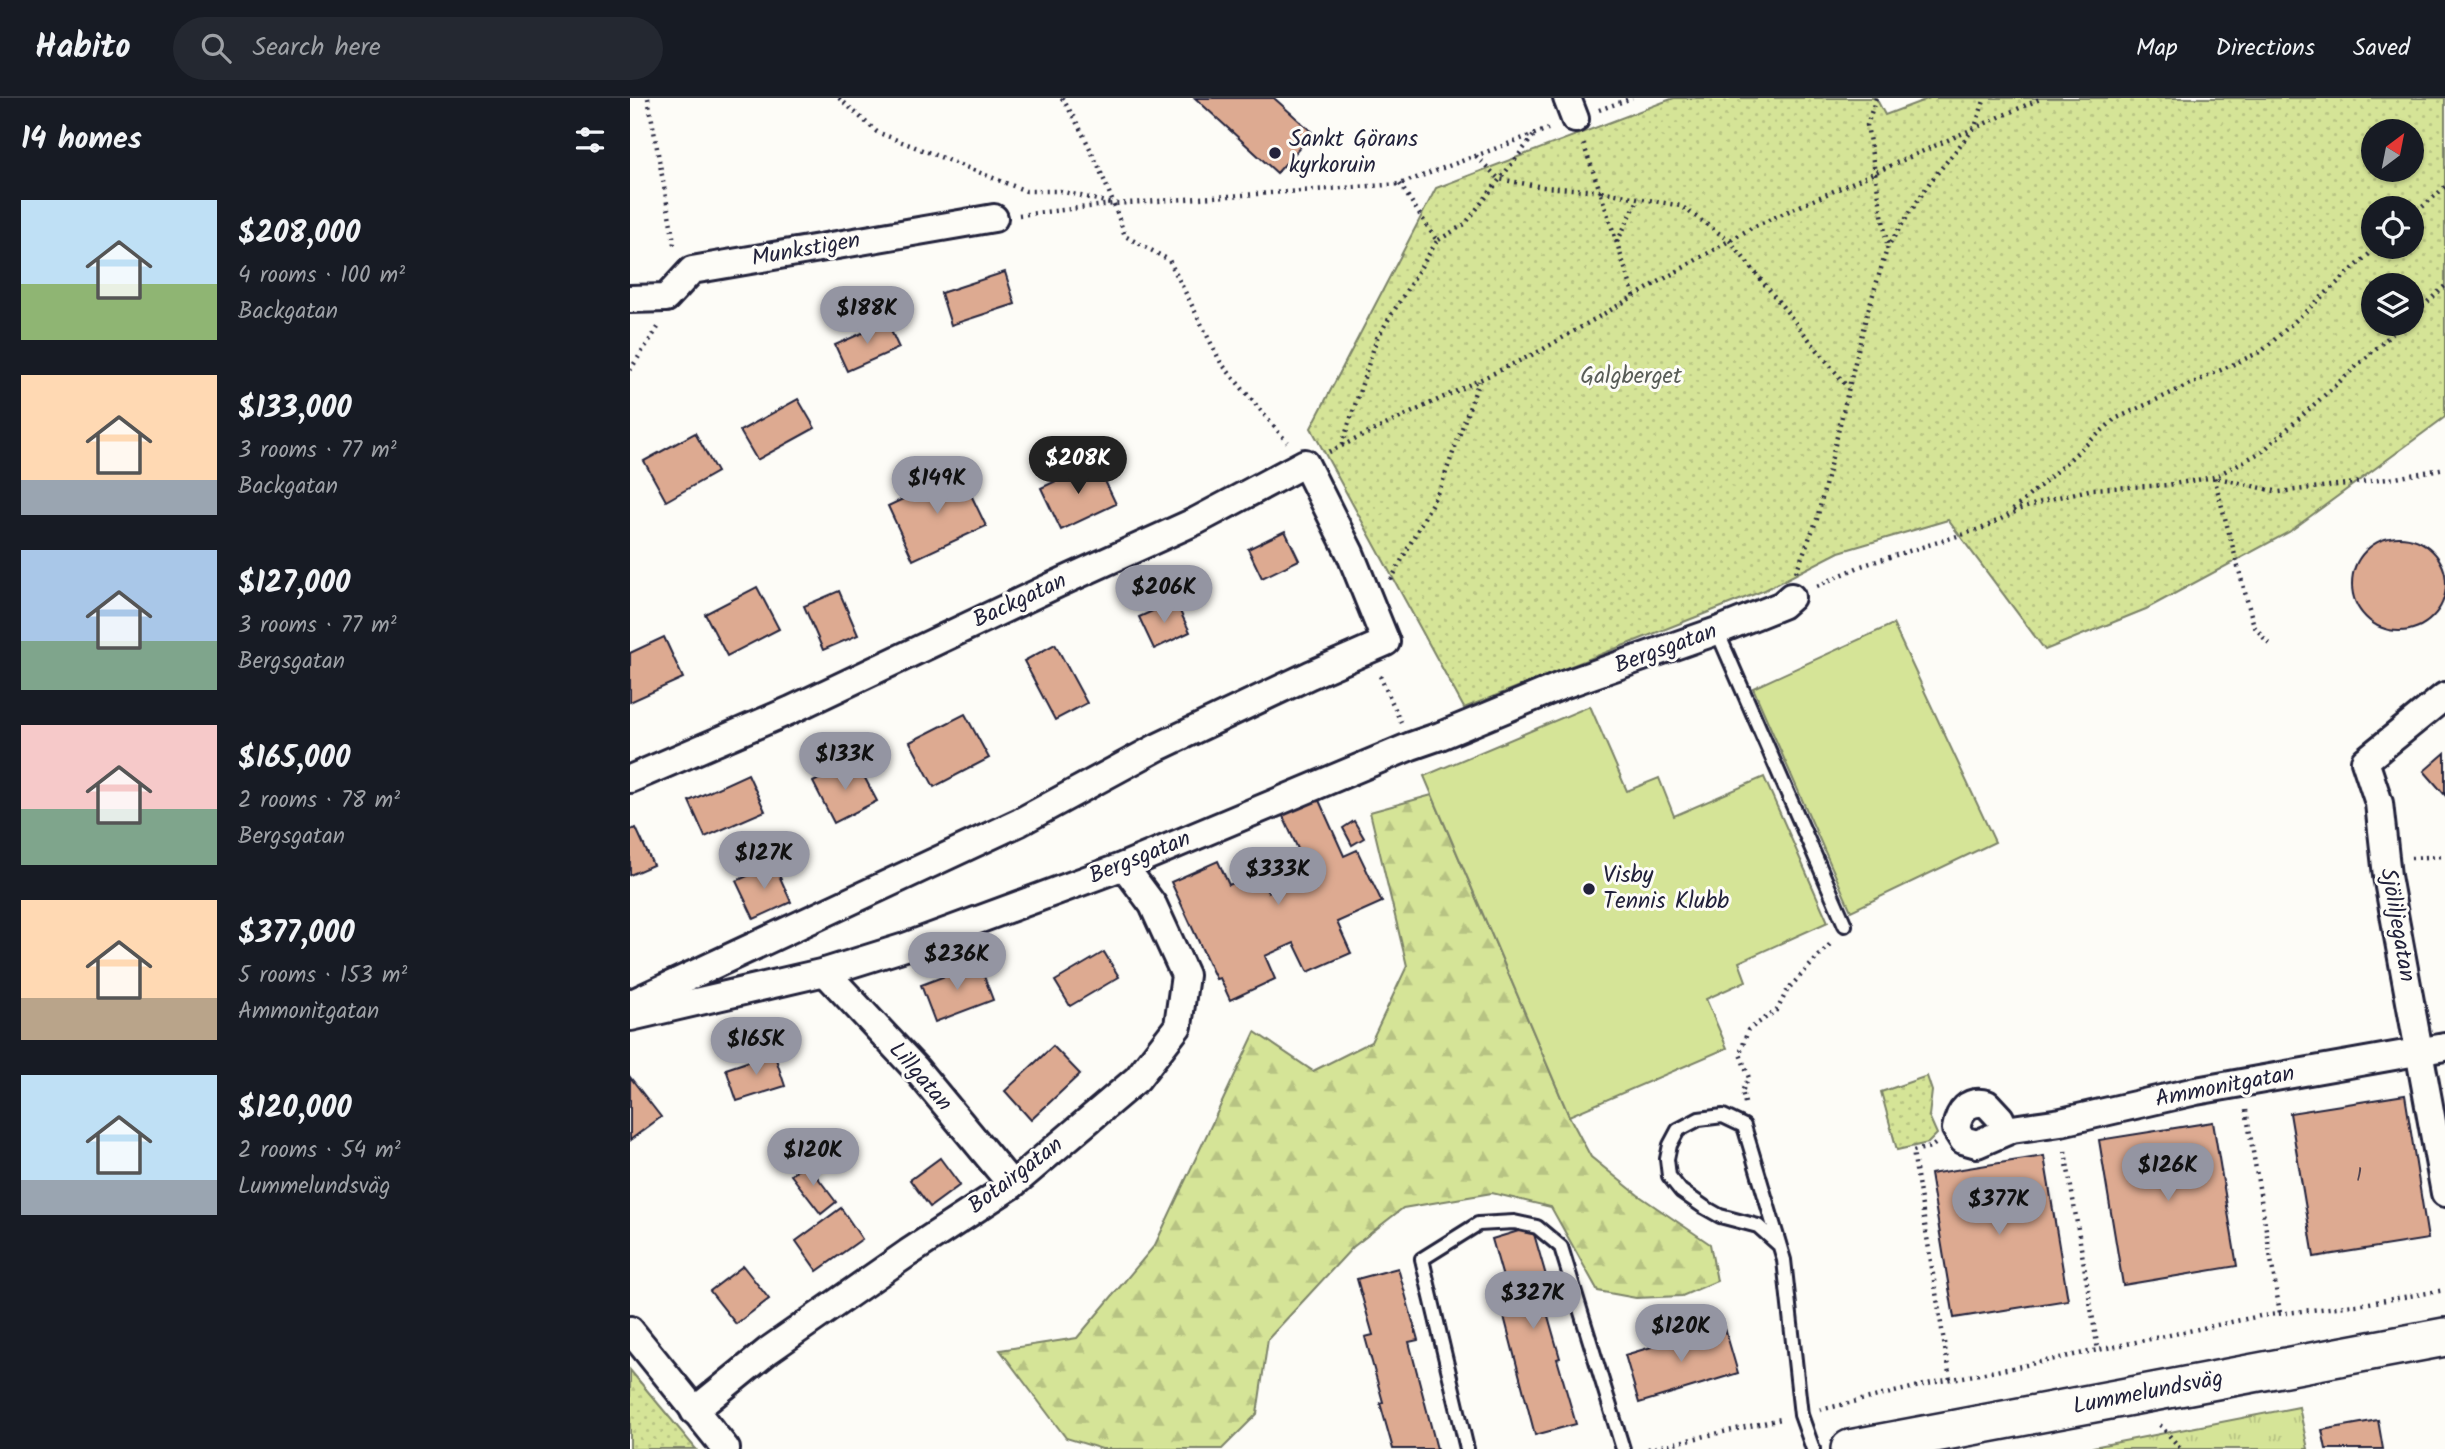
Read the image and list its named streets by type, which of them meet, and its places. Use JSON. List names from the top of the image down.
{
  "streets": {
    "main road": ["Lummelundsväg"],
    "street": [
      "Munkstigen",
      "Backgatan",
      "Bergsgatan",
      "Sjöliljegatan",
      "Lillgatan",
      "Ammonitgatan",
      "Botairgatan"
    ]
  },
  "crossings": [
    ["Bergsgatan", "Lillgatan"],
    ["Bergsgatan", "Botairgatan"],
    ["Sjöliljegatan", "Ammonitgatan"],
    ["Lillgatan", "Botairgatan"]
  ],
  "parks": ["Galgberget"],
  "places": ["Sankt Görans kyrkoruin", "Visby Tennis Klubb"],
  "house_numbers": ["1"],
  "north": "top right",
  "page": {
    "header": "Habito",
    "search": "Search here",
    "nav": ["Map", "Directions", "Saved"],
    "heading": "14 homes",
    "list": [
      {
        "name": "$208,000",
        "note": "4 rooms · 100 m² · Backgatan"
      },
      {
        "name": "$133,000",
        "note": "3 rooms · 77 m² · Backgatan"
      },
      {
        "name": "$127,000",
        "note": "3 rooms · 77 m² · Bergsgatan"
      },
      {
        "name": "$165,000",
        "note": "2 rooms · 78 m² · Bergsgatan"
      },
      {
        "name": "$377,000",
        "note": "5 rooms · 153 m² · Ammonitgatan"
      },
      {
        "name": "$120,000",
        "note": "2 rooms · 54 m² · Lummelundsväg"
      }
    ],
    "price": [
      "$188K",
      "$208K",
      "$149K",
      "$206K",
      "$133K",
      "$127K",
      "$333K",
      "$236K",
      "$165K",
      "$120K",
      "$126K",
      "$377K",
      "$327K",
      "$120K"
    ]
  }
}
